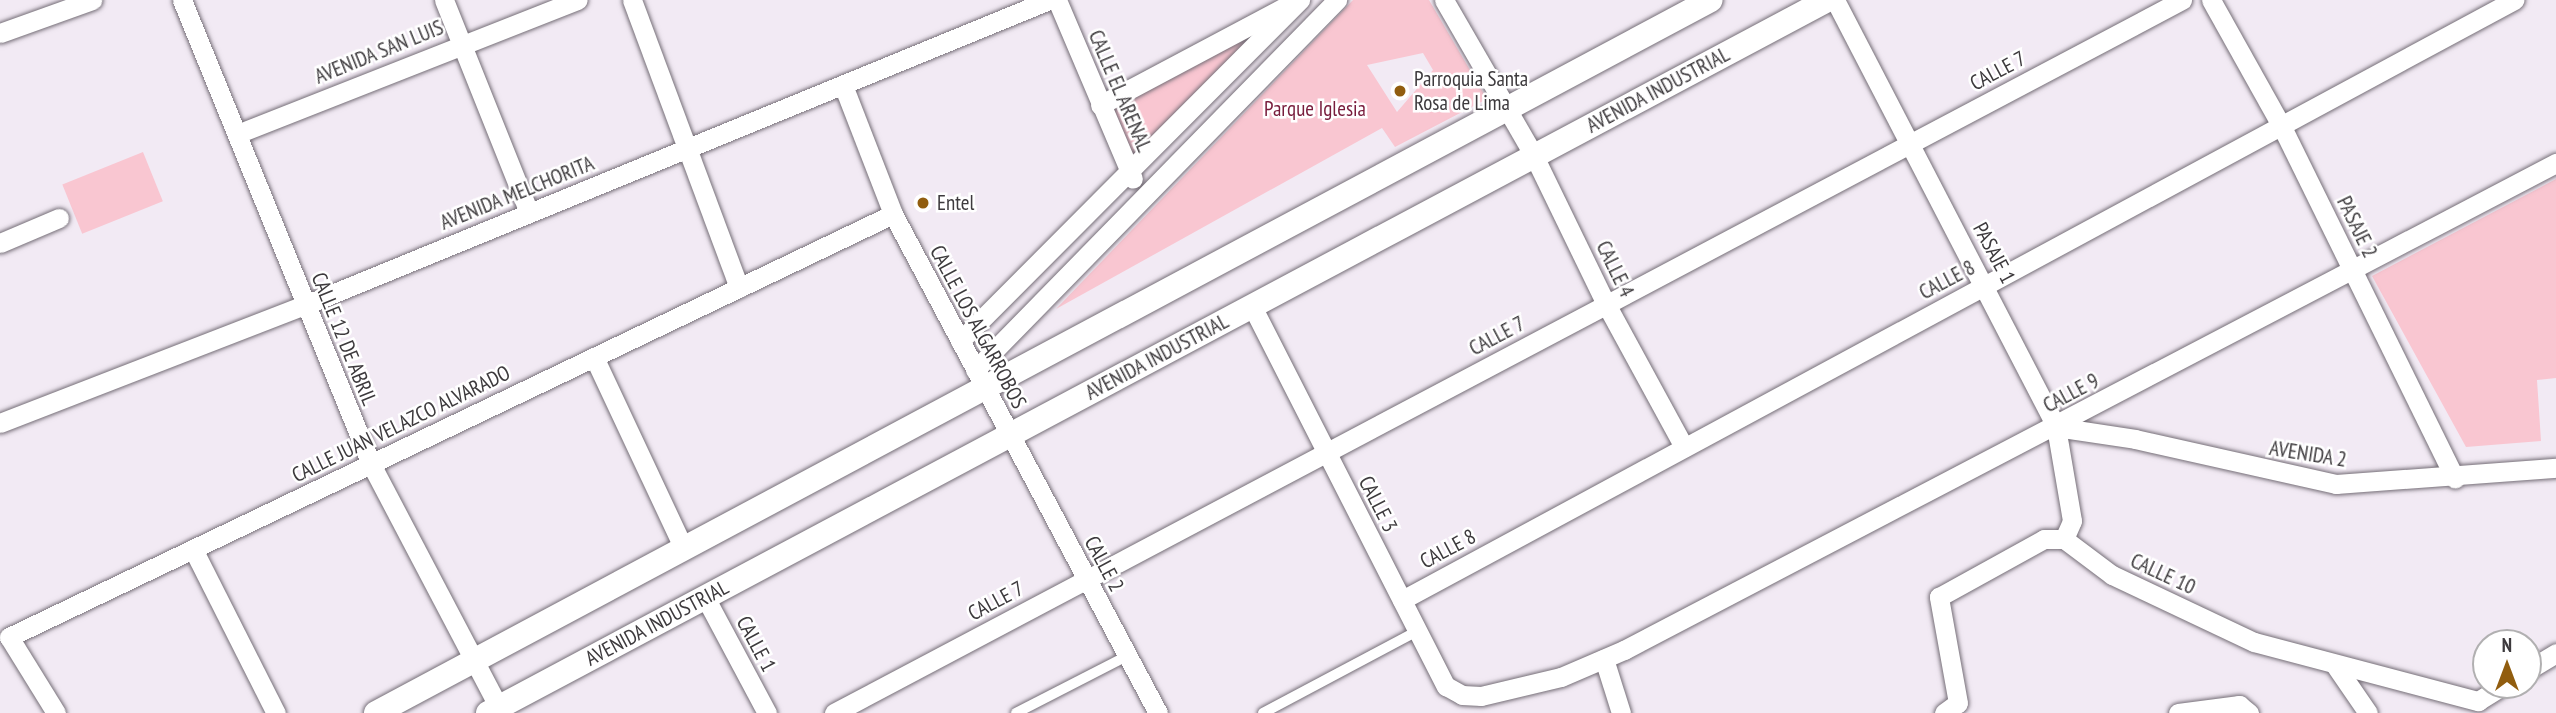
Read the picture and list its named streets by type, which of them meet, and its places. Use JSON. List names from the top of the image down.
{
  "streets": {
    "street": [
      "AVENIDA SAN LUIS",
      "CALLE 7",
      "AVENIDA INDUSTRIAL",
      "CALLE EL ARENAL",
      "AVENIDA MELCHORITA",
      "PASAJE 2",
      "PASAJE 1",
      "CALLE 4",
      "CALLE 8",
      "CALLE LOS ALGARROBOS",
      "CALLE 12 DE ABRIL",
      "CALLE 9",
      "CALLE JUAN VELAZCO ALVARADO",
      "AVENIDA 2",
      "CALLE 3",
      "CALLE 2",
      "CALLE 10",
      "CALLE 1"
    ]
  },
  "crossings": [
    ["AVENIDA SAN LUIS", "CALLE 12 DE ABRIL"],
    ["CALLE 7", "PASAJE 1"],
    ["CALLE 7", "CALLE 4"],
    ["CALLE 7", "CALLE 3"],
    ["CALLE 7", "CALLE 2"],
    ["AVENIDA INDUSTRIAL", "CALLE 4"],
    ["AVENIDA INDUSTRIAL", "CALLE LOS ALGARROBOS"],
    ["AVENIDA INDUSTRIAL", "CALLE 12 DE ABRIL"],
    ["AVENIDA INDUSTRIAL", "CALLE 3"],
    ["AVENIDA INDUSTRIAL", "CALLE 2"],
    ["AVENIDA INDUSTRIAL", "CALLE 1"],
    ["AVENIDA MELCHORITA", "CALLE LOS ALGARROBOS"],
    ["AVENIDA MELCHORITA", "CALLE 12 DE ABRIL"],
    ["PASAJE 2", "CALLE 8"],
    ["PASAJE 2", "CALLE 9"],
    ["PASAJE 2", "AVENIDA 2"],
    ["PASAJE 1", "CALLE 8"],
    ["PASAJE 1", "CALLE 9"],
    ["PASAJE 1", "AVENIDA 2"],
    ["PASAJE 1", "CALLE 10"],
    ["CALLE 4", "CALLE 8"],
    ["CALLE 8", "CALLE 3"],
    ["CALLE LOS ALGARROBOS", "CALLE JUAN VELAZCO ALVARADO"],
    ["CALLE LOS ALGARROBOS", "CALLE 2"],
    ["CALLE 12 DE ABRIL", "CALLE JUAN VELAZCO ALVARADO"],
    ["CALLE 9", "AVENIDA 2"],
    ["CALLE 9", "CALLE 3"]
  ],
  "parks": ["Parque Iglesia"],
  "places": ["Parroquia Santa Rosa de Lima", "Entel"],
  "north": "top"
}
